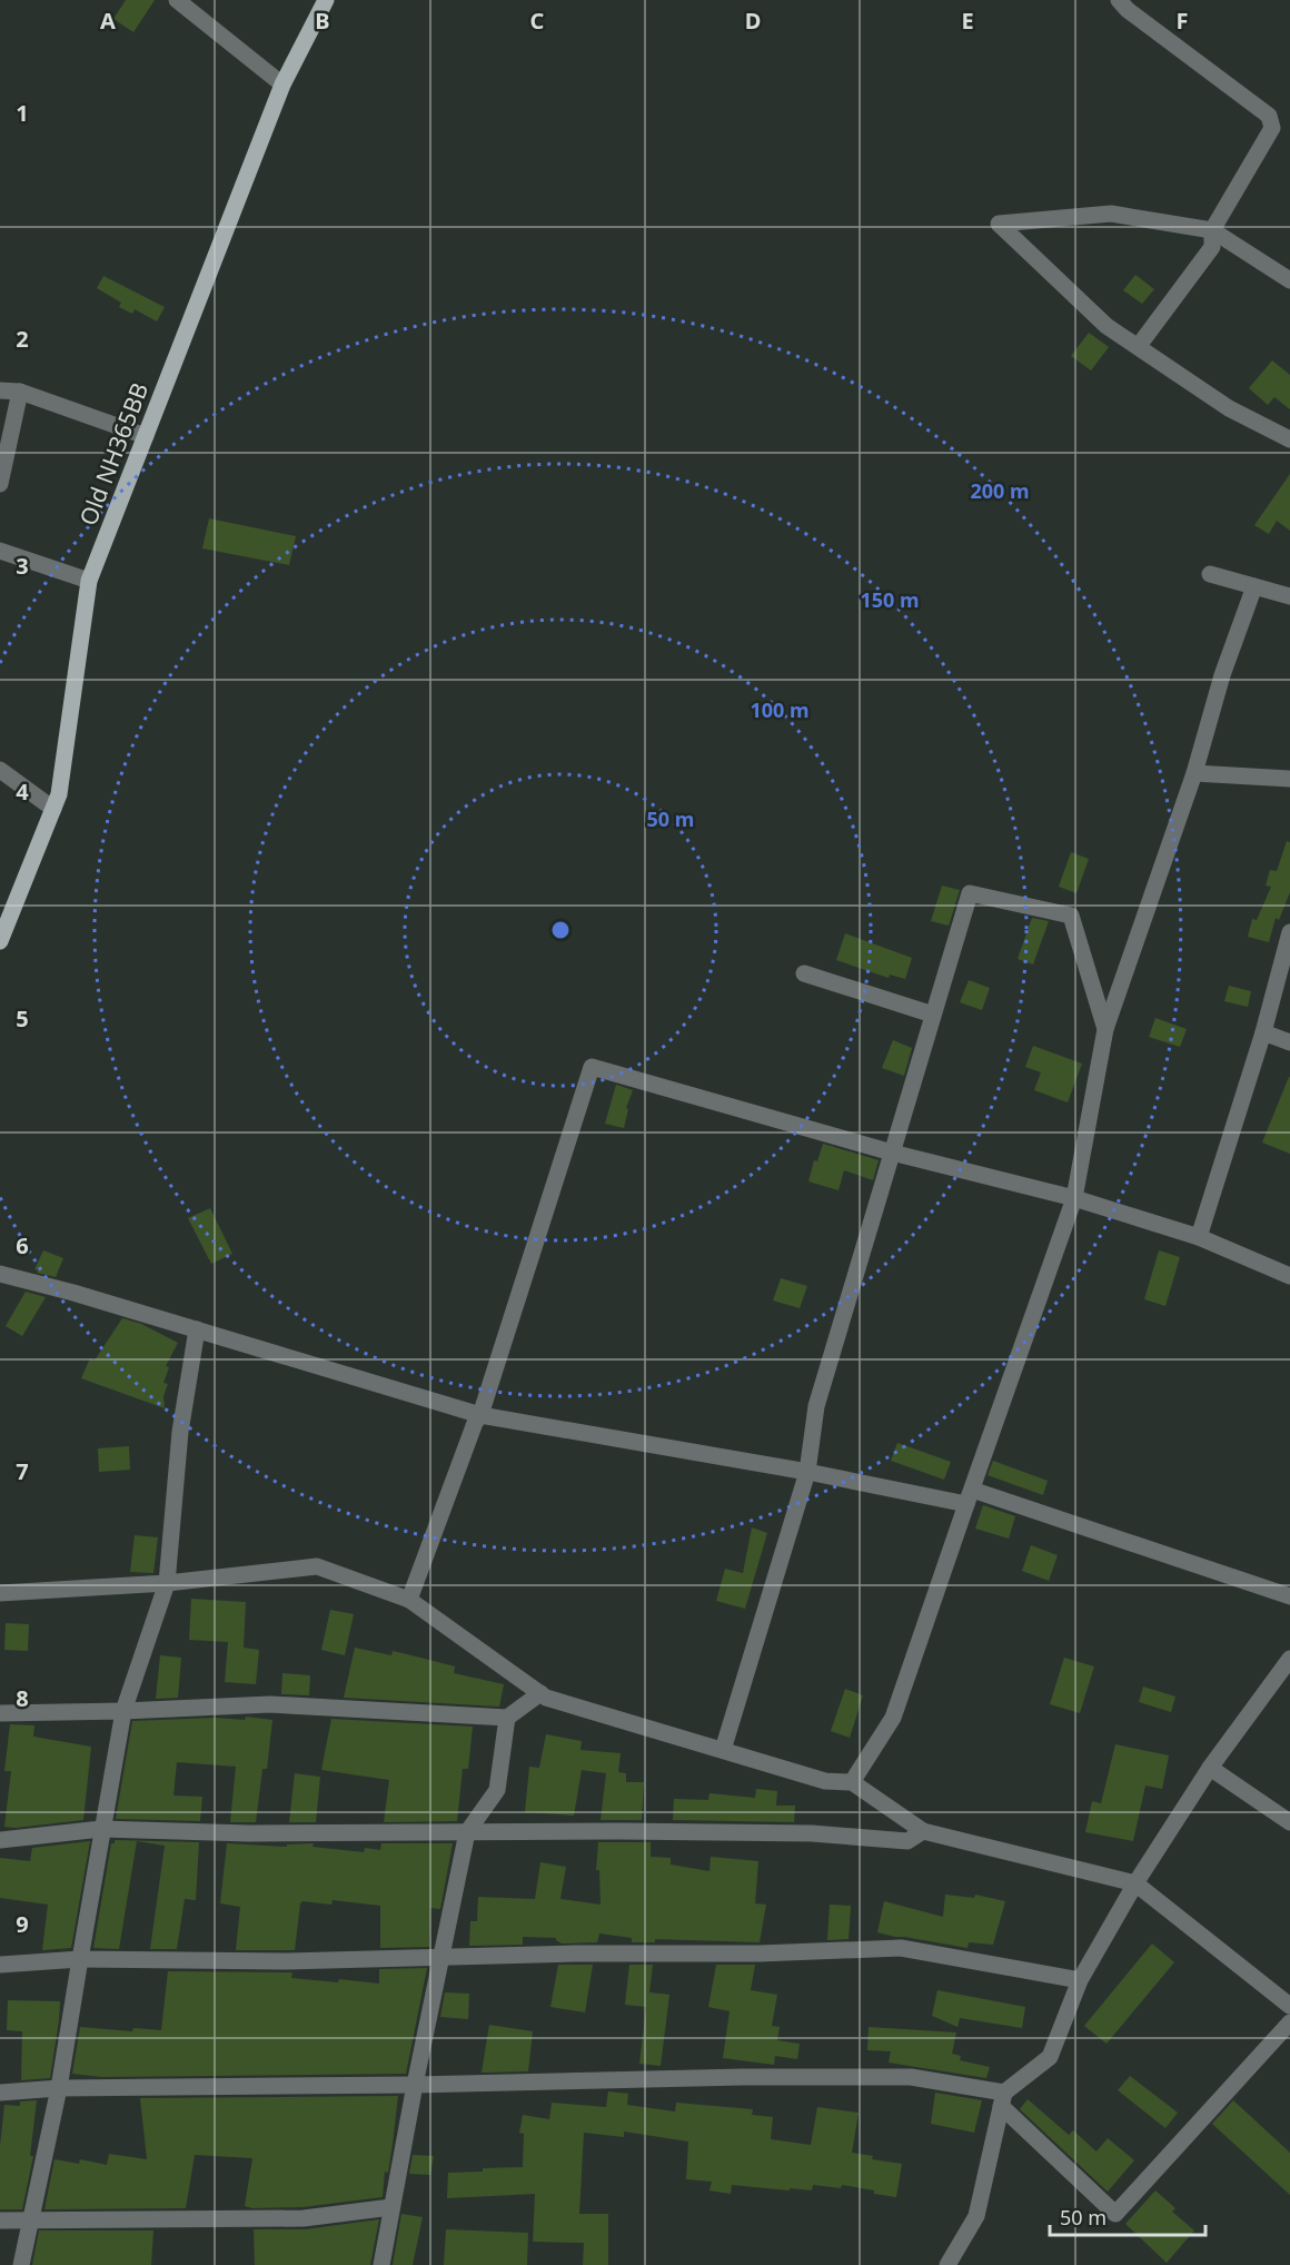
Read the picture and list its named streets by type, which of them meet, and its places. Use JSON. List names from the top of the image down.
{
  "streets": {
    "main road": ["Old NH365BB"]
  },
  "scale_bar": "50 m",
  "grid": {
    "columns": [
      "A",
      "B",
      "C",
      "D",
      "E",
      "F"
    ],
    "rows": [
      "1",
      "2",
      "3",
      "4",
      "5",
      "6",
      "7",
      "8",
      "9"
    ]
  },
  "rings": [
    "200 m",
    "150 m",
    "100 m",
    "50 m"
  ]
}
